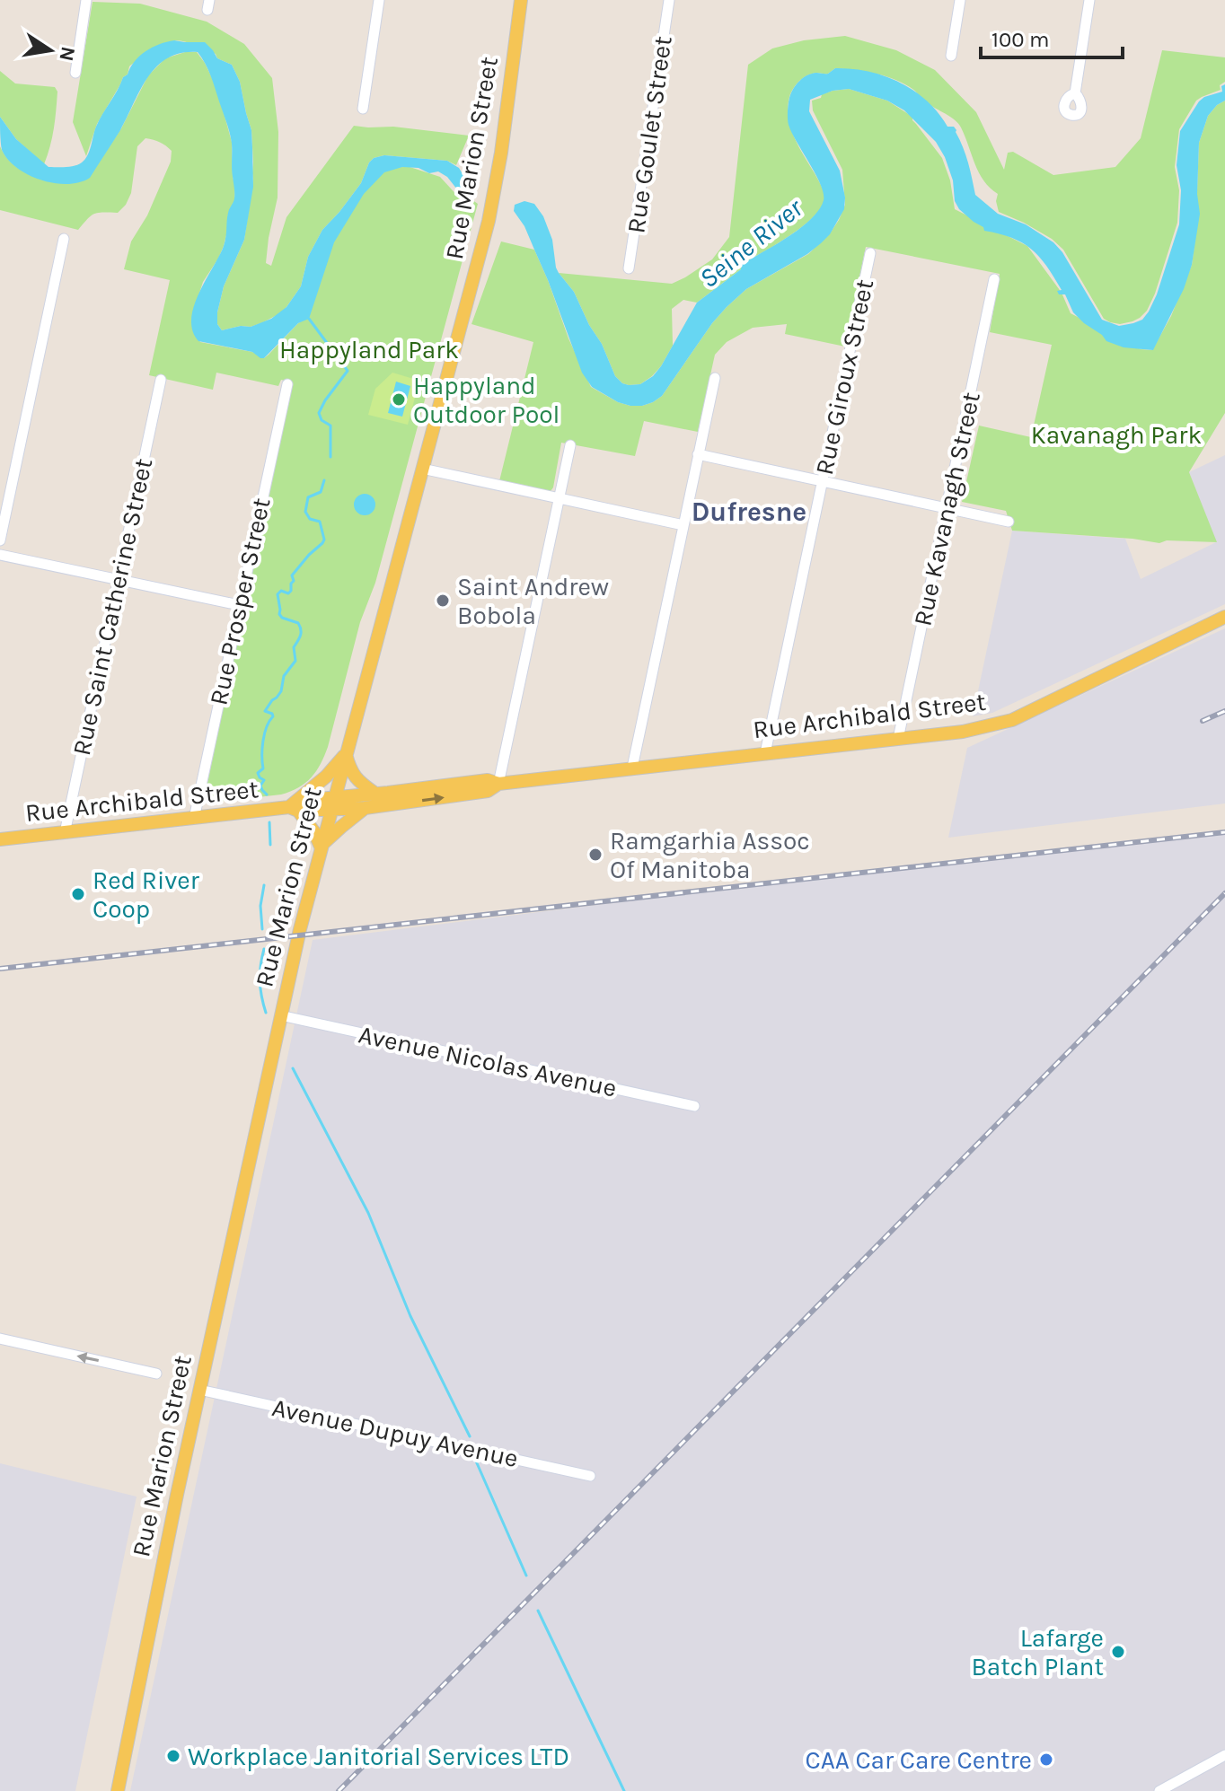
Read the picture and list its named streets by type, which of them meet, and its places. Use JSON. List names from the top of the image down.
{
  "streets": {
    "main road": ["Rue Marion Street", "Rue Archibald Street"],
    "street": [
      "Rue Goulet Street",
      "Rue Giroux Street",
      "Rue Kavanagh Street",
      "Rue Prosper Street",
      "Rue Saint Catherine Street",
      "Avenue Nicolas Avenue",
      "Avenue Dupuy Avenue"
    ]
  },
  "crossings": [
    ["Rue Marion Street", "Rue Archibald Street"],
    ["Rue Marion Street", "Avenue Nicolas Avenue"],
    ["Rue Marion Street", "Avenue Dupuy Avenue"],
    ["Rue Giroux Street", "Rue Archibald Street"],
    ["Rue Kavanagh Street", "Rue Archibald Street"],
    ["Rue Prosper Street", "Rue Archibald Street"],
    ["Rue Saint Catherine Street", "Rue Archibald Street"]
  ],
  "districts": ["Dufresne"],
  "water": ["Seine River"],
  "parks": ["Happyland Park", "Kavanagh Park"],
  "places": [
    "Happyland Outdoor Pool",
    "Saint Andrew Bobola",
    "Ramgarhia Assoc Of Manitoba",
    "Red River Coop",
    "Lafarge Batch Plant",
    "Workplace Janitorial Services LTD",
    "CAA Car Care Centre"
  ],
  "scale_bar": "100 m",
  "north": "right"
}
